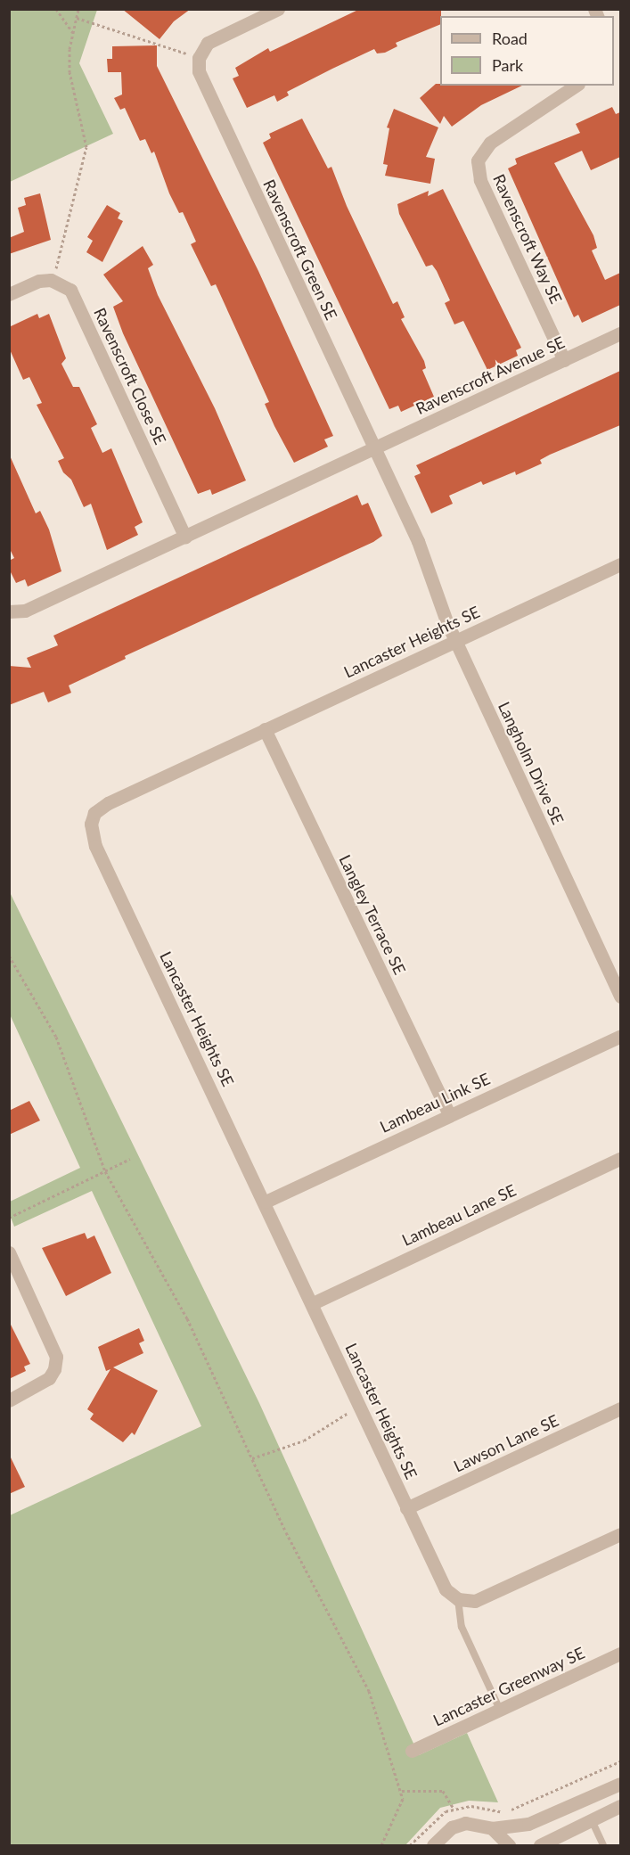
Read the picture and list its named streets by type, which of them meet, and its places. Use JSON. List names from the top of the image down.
{
  "streets": {
    "street": [
      "Ravenscroft Way SE",
      "Ravenscroft Green SE",
      "Ravenscroft Avenue SE",
      "Ravenscroft Close SE",
      "Lancaster Heights SE",
      "Langholm Drive SE",
      "Langley Terrace SE",
      "Lambeau Link SE",
      "Lambeau Lane SE",
      "Lawson Lane SE",
      "Lancaster Greenway SE"
    ]
  },
  "crossings": [
    ["Ravenscroft Way SE", "Ravenscroft Avenue SE"],
    ["Ravenscroft Green SE", "Ravenscroft Avenue SE"],
    ["Ravenscroft Green SE", "Langholm Drive SE"],
    ["Lancaster Heights SE", "Langholm Drive SE"],
    ["Lancaster Heights SE", "Langley Terrace SE"],
    ["Lancaster Heights SE", "Lambeau Link SE"],
    ["Lancaster Heights SE", "Lambeau Lane SE"],
    ["Lancaster Heights SE", "Lawson Lane SE"],
    ["Langley Terrace SE", "Lambeau Link SE"]
  ],
  "legend": ["Road", "Park"]
}
